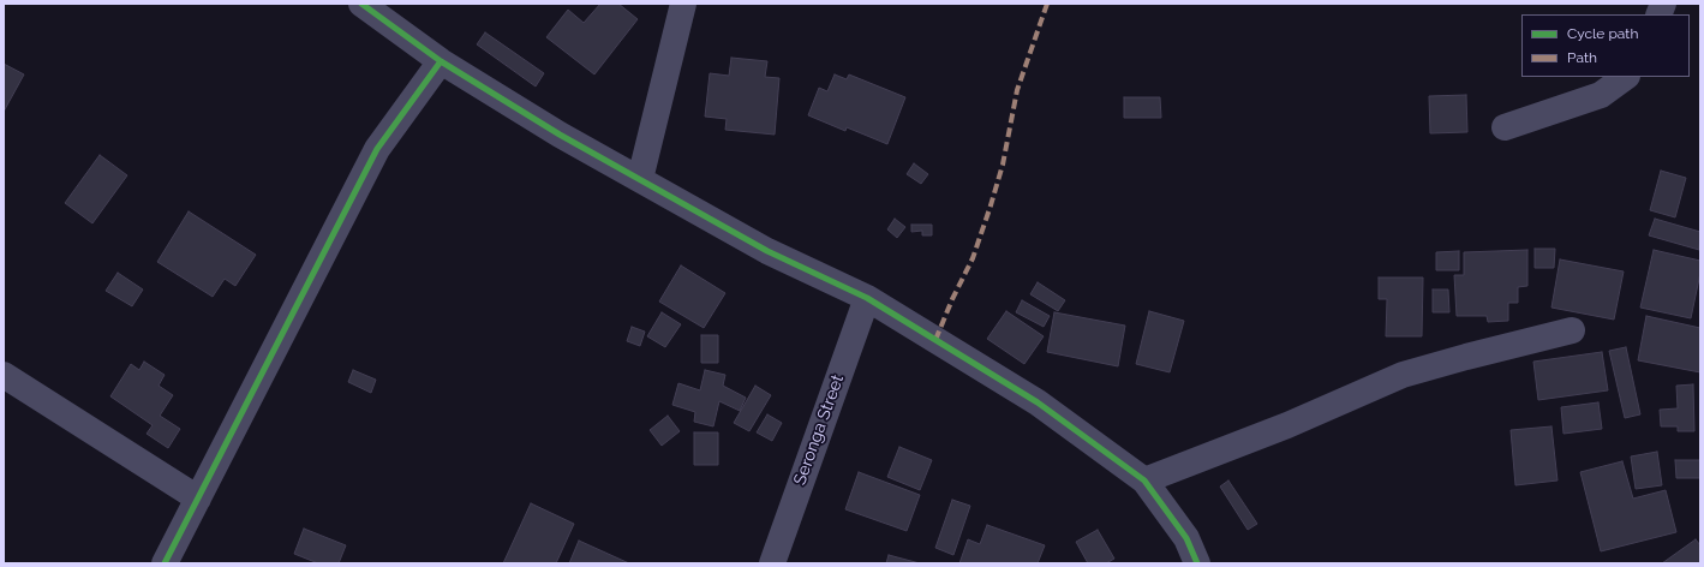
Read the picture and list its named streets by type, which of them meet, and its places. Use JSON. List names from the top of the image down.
{
  "streets": {
    "street": ["Seronga Street"]
  },
  "legend": ["Cycle path", "Path"]
}
